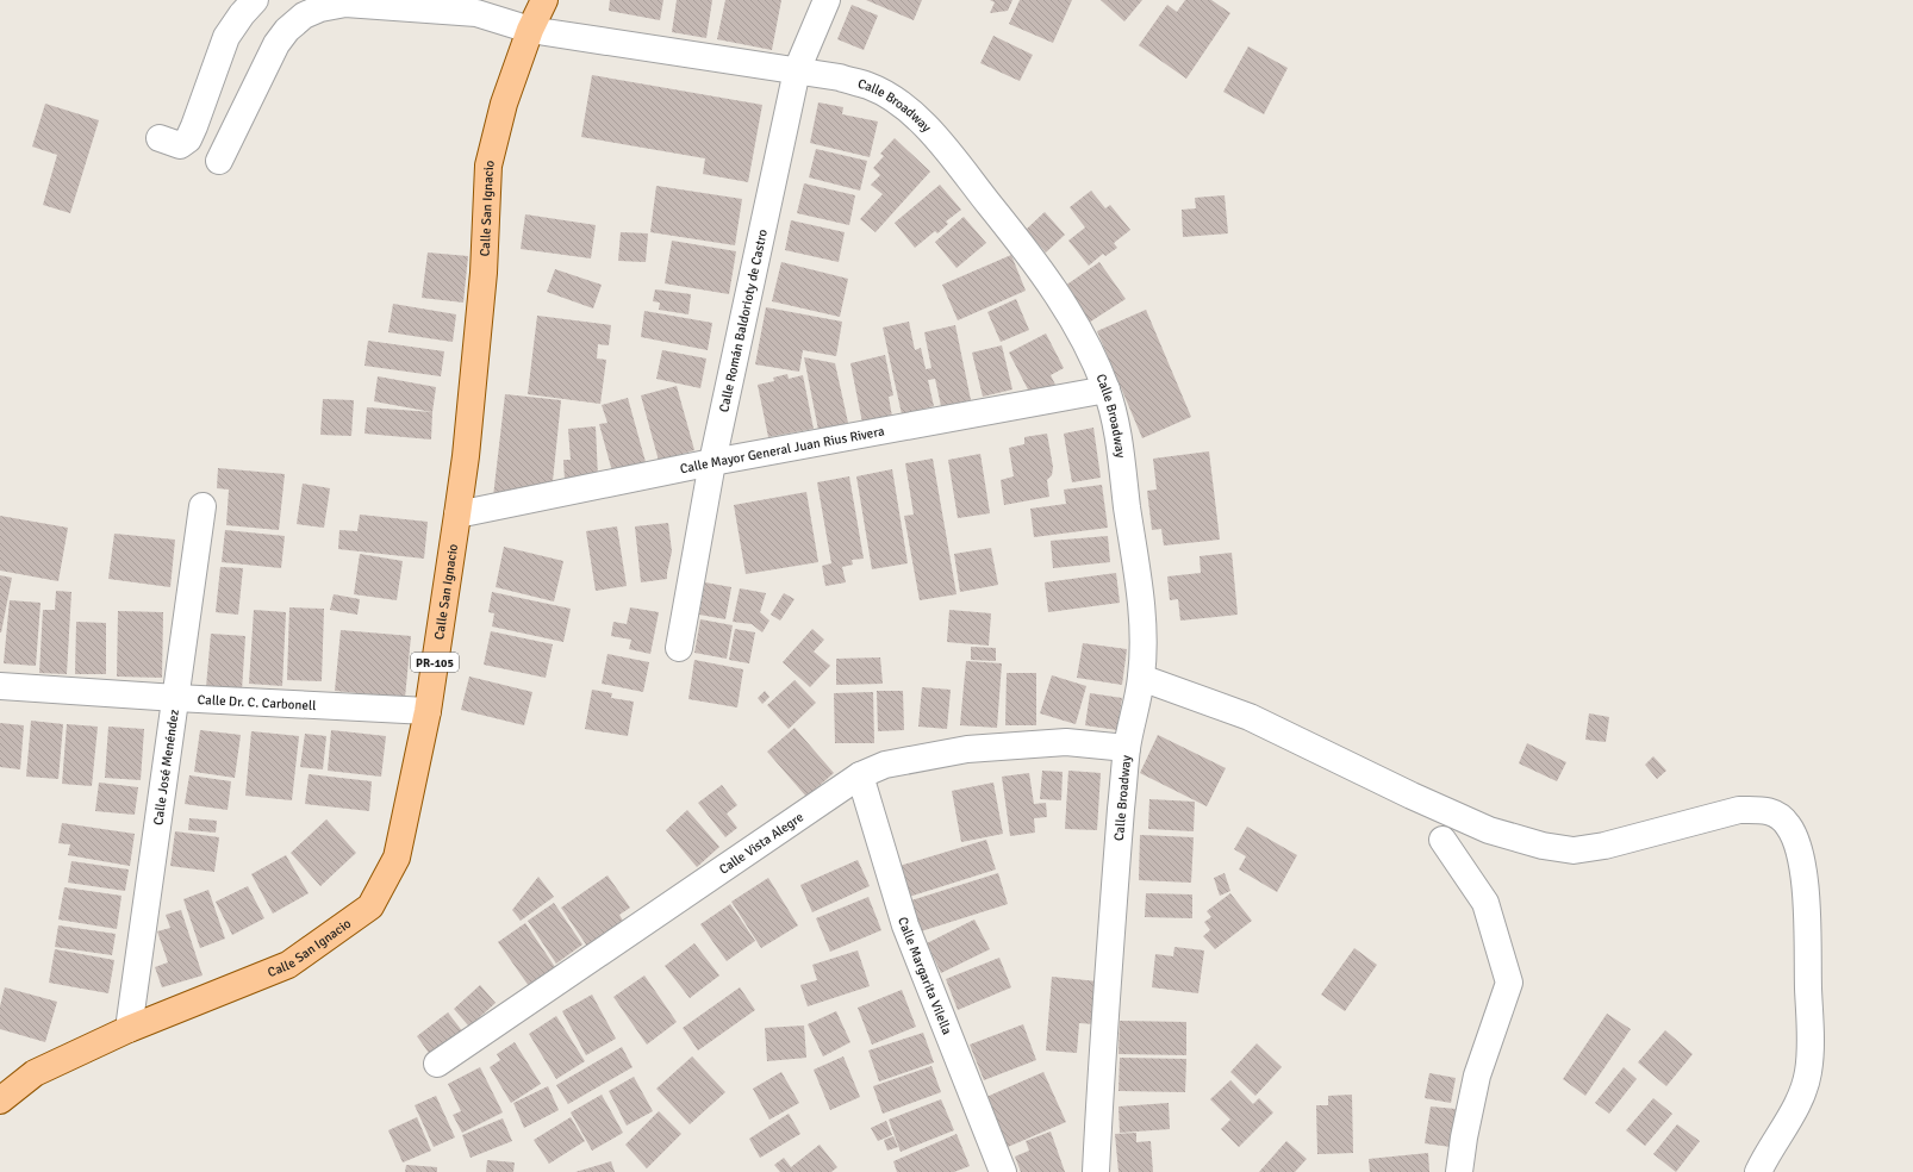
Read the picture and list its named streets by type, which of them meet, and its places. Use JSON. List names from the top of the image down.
{
  "streets": {
    "main road": ["Calle San Ignacio", "PR-105"],
    "street": [
      "Calle Broadway",
      "Calle Román Baldorioty de Castro",
      "Calle Mayor General Juan Rius Rivera",
      "Calle Dr. C. Carbonell",
      "Calle José Menéndez",
      "Calle Vista Alegre",
      "Calle Margarita Vilella"
    ]
  },
  "crossings": [
    ["Calle Broadway", "Calle San Ignacio"],
    ["Calle Broadway", "Calle Román Baldorioty de Castro"],
    ["Calle Broadway", "Calle Mayor General Juan Rius Rivera"],
    ["Calle Broadway", "Calle Vista Alegre"],
    ["Calle San Ignacio", "Calle Mayor General Juan Rius Rivera"],
    ["Calle San Ignacio", "Calle Dr. C. Carbonell"],
    ["Calle San Ignacio", "Calle José Menéndez"],
    ["Calle Román Baldorioty de Castro", "Calle Mayor General Juan Rius Rivera"],
    ["Calle Dr. C. Carbonell", "Calle José Menéndez"],
    ["Calle Vista Alegre", "Calle Margarita Vilella"]
  ]
}
